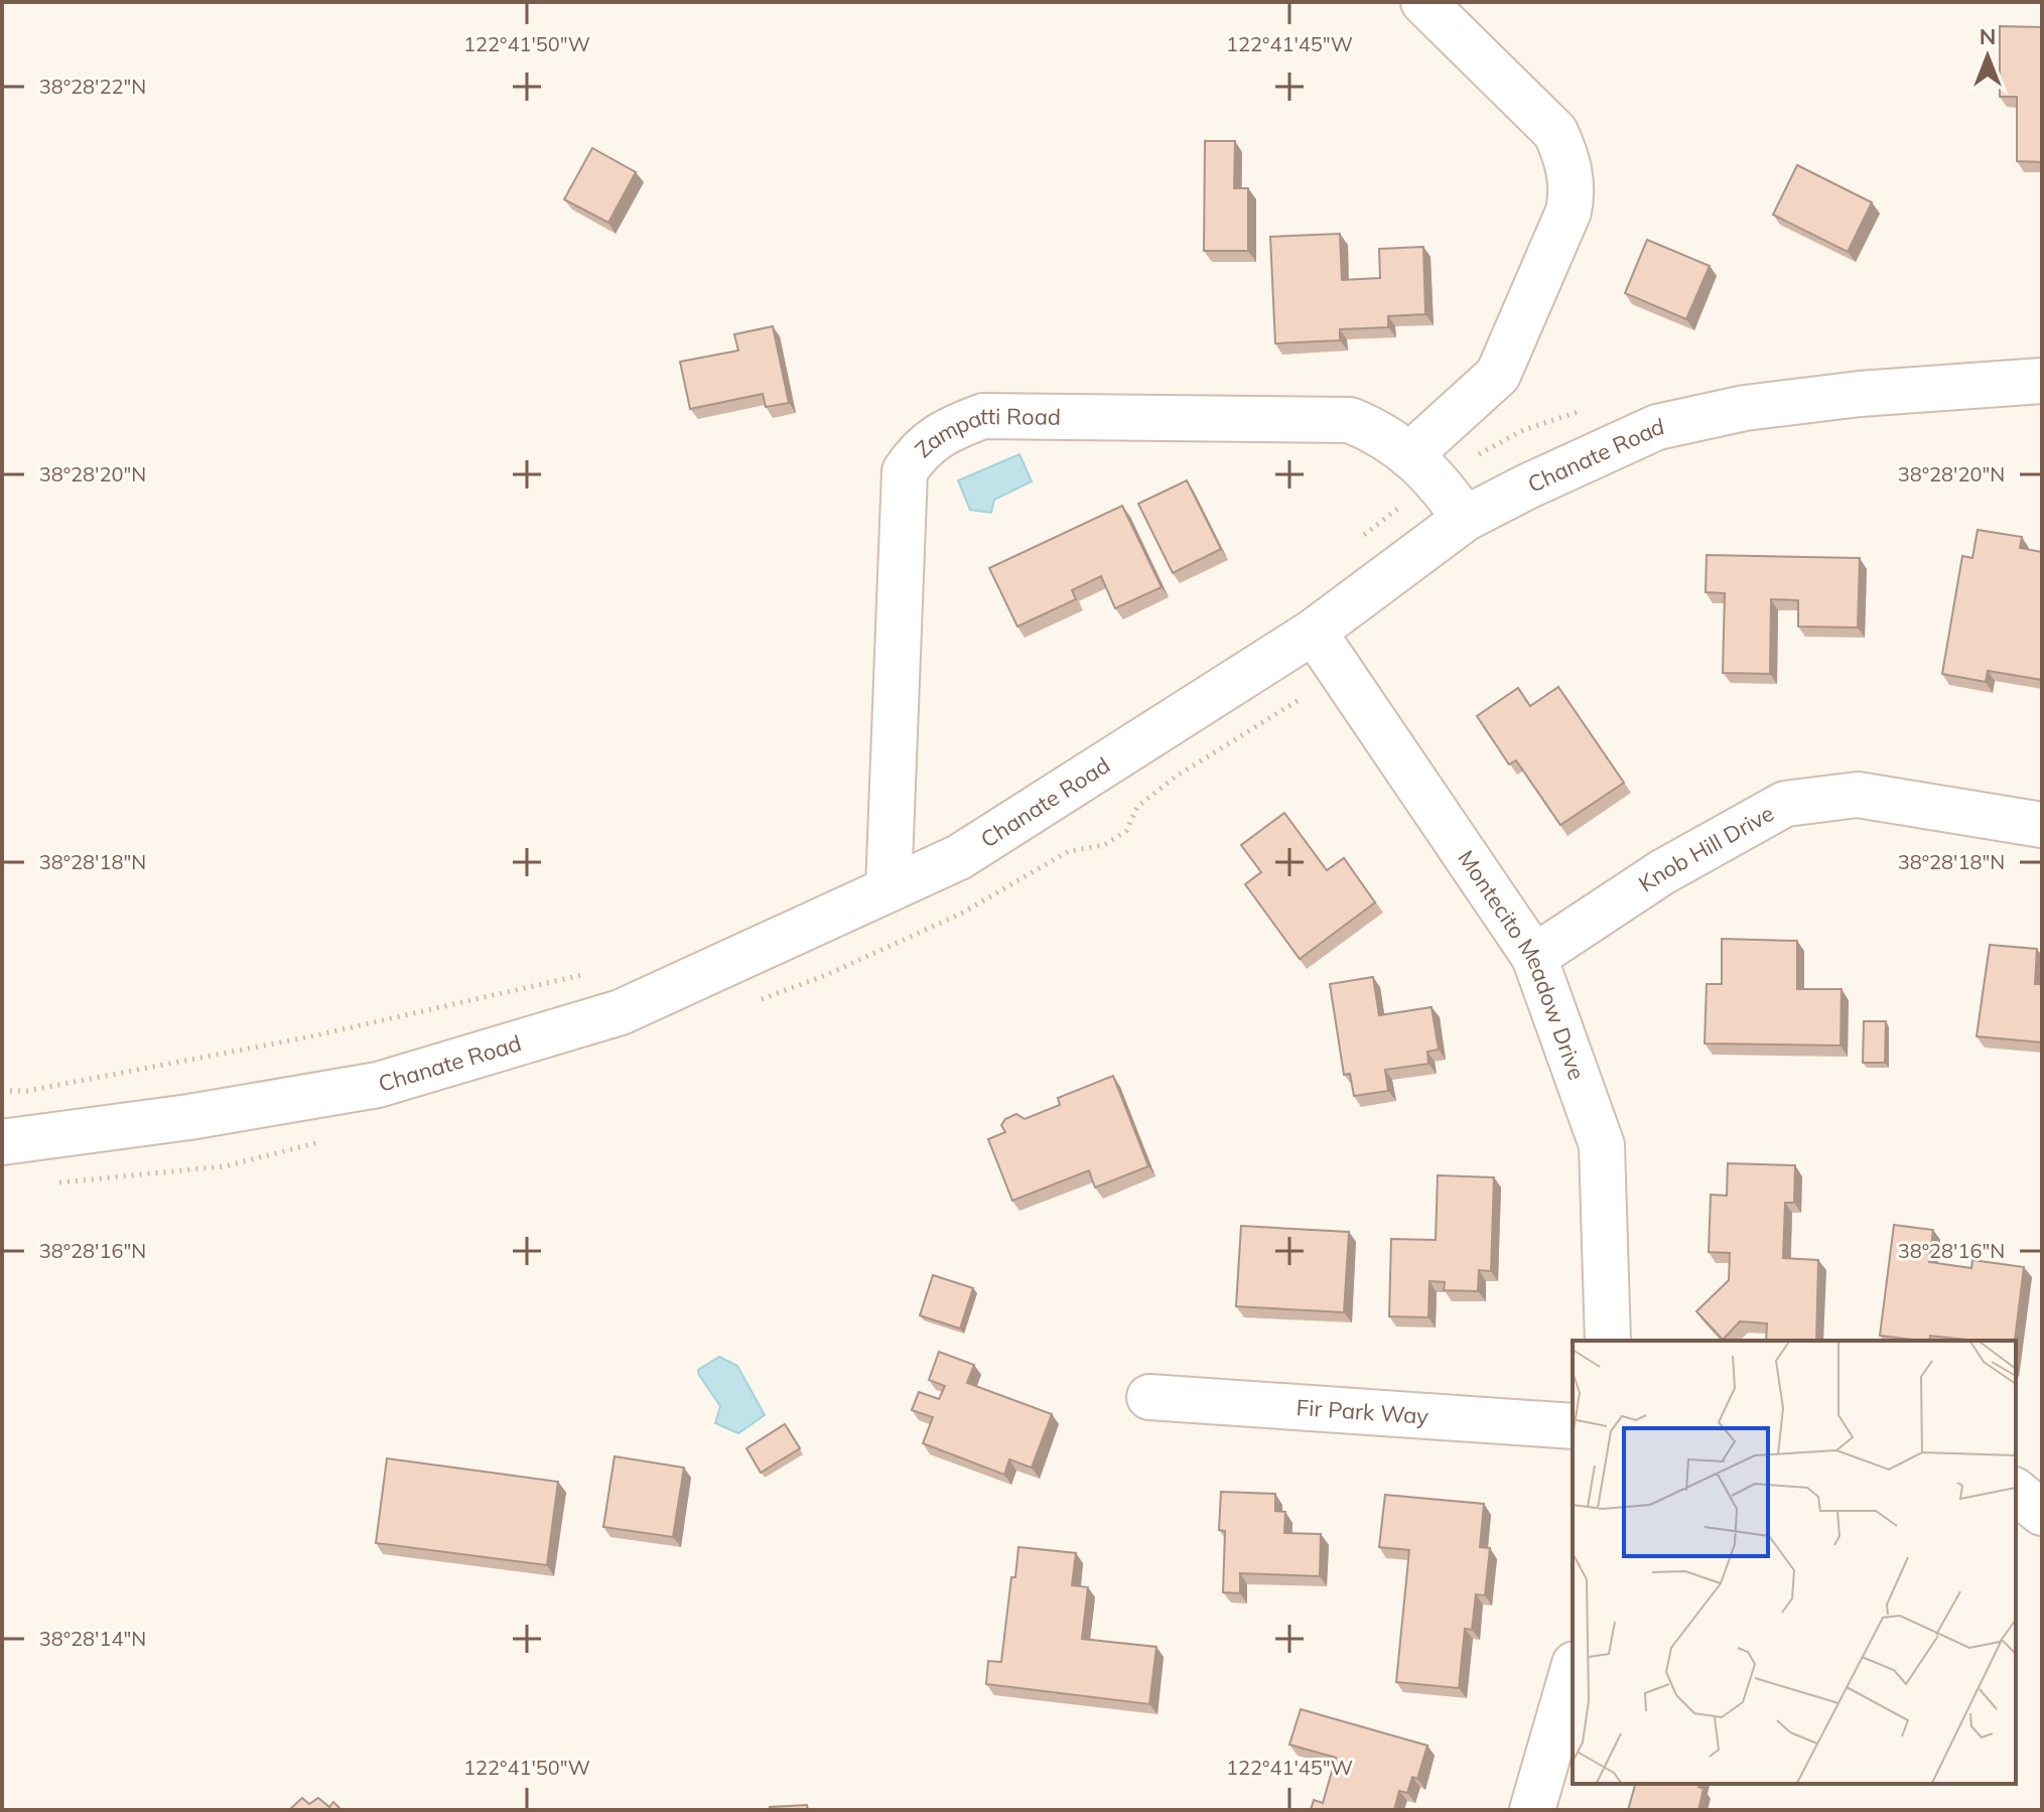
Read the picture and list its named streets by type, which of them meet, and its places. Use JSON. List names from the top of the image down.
{
  "streets": {
    "street": [
      "Zampatti Road",
      "Chanate Road",
      "Knob Hill Drive",
      "Montecito Meadow Drive",
      "Fir Park Way"
    ]
  },
  "crossings": [
    ["Zampatti Road", "Chanate Road"],
    ["Chanate Road", "Montecito Meadow Drive"],
    ["Knob Hill Drive", "Montecito Meadow Drive"]
  ],
  "north": "top",
  "coordinates": [
    "122°41'50\"W",
    "122°41'45\"W",
    "38°28'22\"N",
    "38°28'20\"N",
    "38°28'18\"N",
    "38°28'16\"N",
    "38°28'14\"N"
  ]
}
